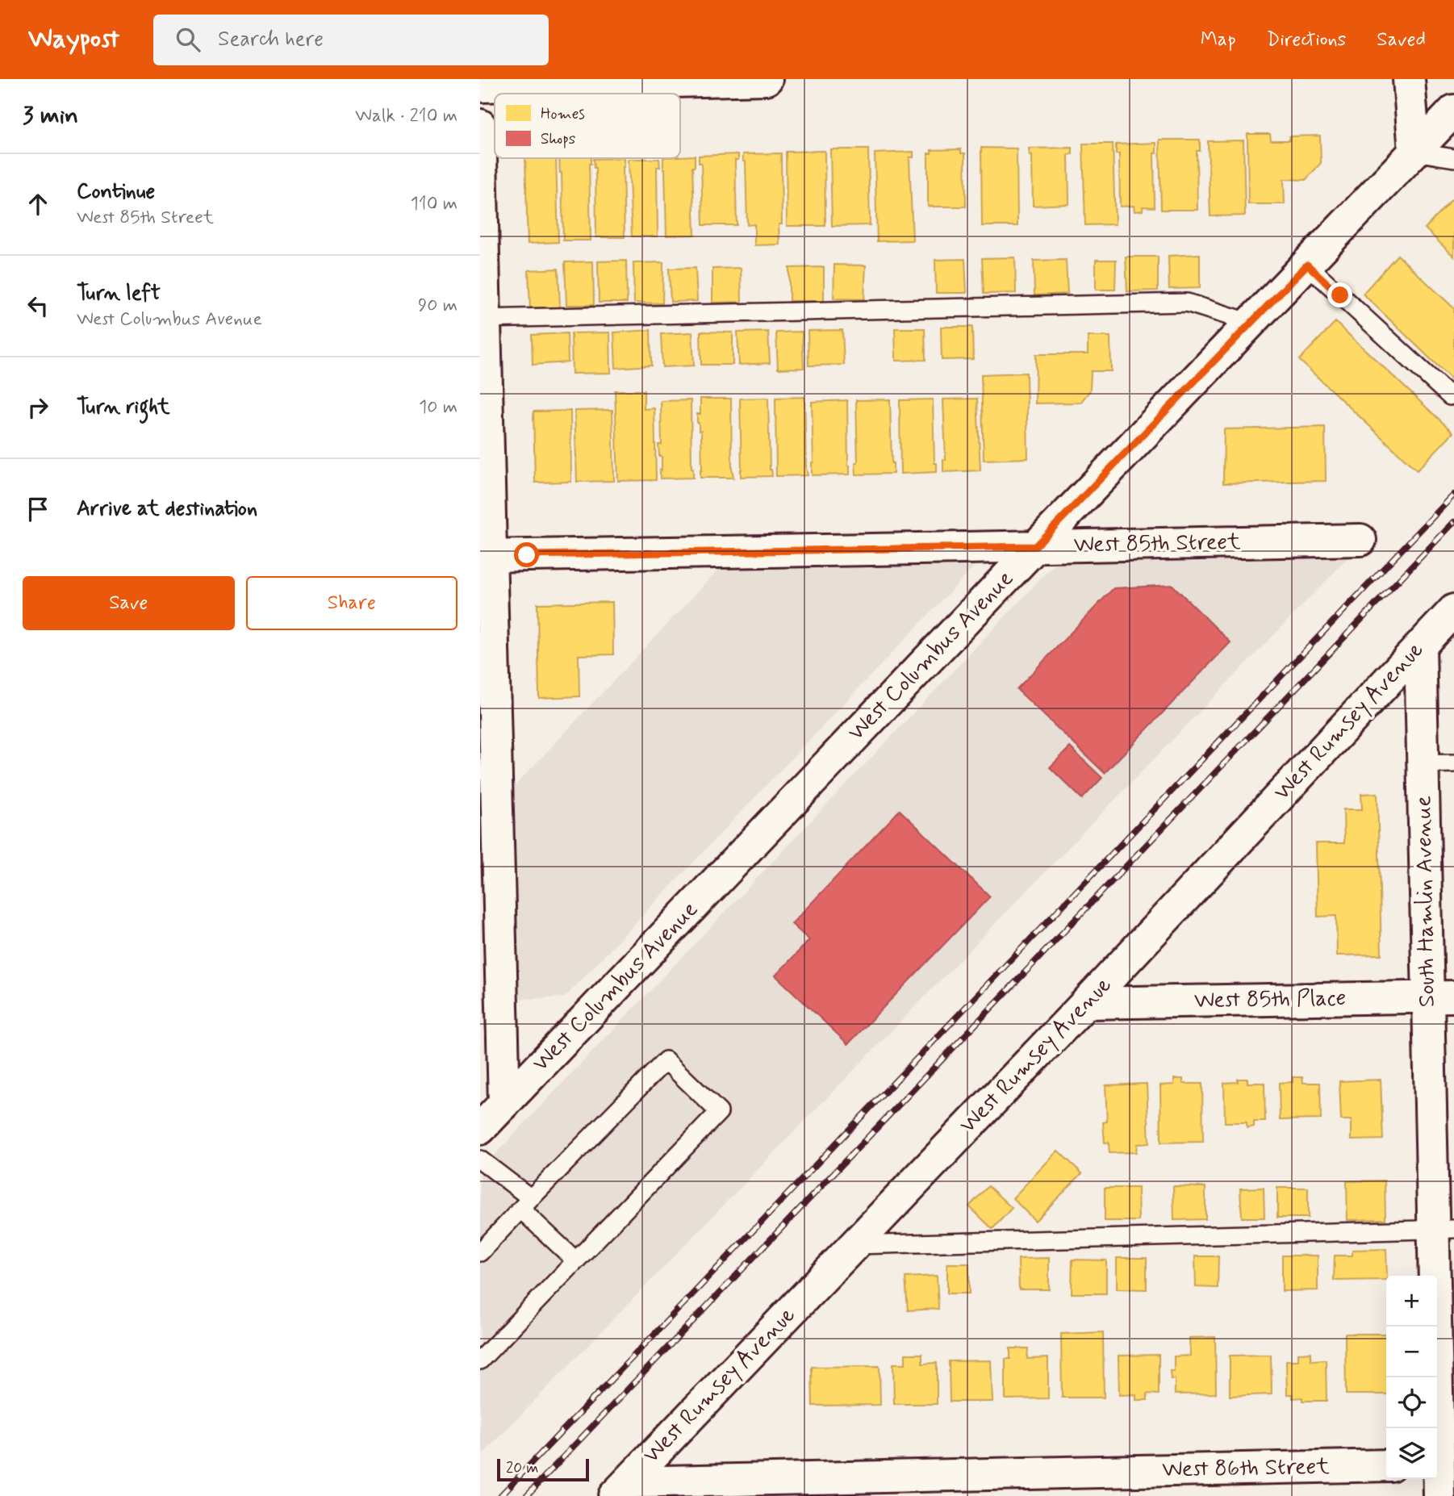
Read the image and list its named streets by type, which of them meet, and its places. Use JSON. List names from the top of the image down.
{
  "streets": {
    "street": [
      "West 85th Street",
      "West Columbus Avenue",
      "West Rumsey Avenue",
      "South Hamlin Avenue",
      "West 85th Place",
      "West 86th Street"
    ]
  },
  "crossings": [
    ["West 85th Street", "West Columbus Avenue"],
    ["West Rumsey Avenue", "South Hamlin Avenue"],
    ["West Rumsey Avenue", "West 85th Place"],
    ["West Rumsey Avenue", "West 86th Street"],
    ["South Hamlin Avenue", "West 85th Place"]
  ],
  "legend": ["Homes", "Shops"],
  "scale_bar": "20 m",
  "page": {
    "header": "Waypost",
    "search": "Search here",
    "nav": ["Map", "Directions", "Saved"],
    "heading": ["3 min", "Walk · 210 m"],
    "list": [
      ["Continue", "West 85th Street", "110 m"],
      ["Turn left", "West Columbus Avenue", "90 m"],
      ["Turn right", "10 m"],
      "Arrive at destination"
    ],
    "buttons": ["Save", "Share"],
    "map_buttons": ["+", "−"],
    "scale": "20 m"
  }
}
